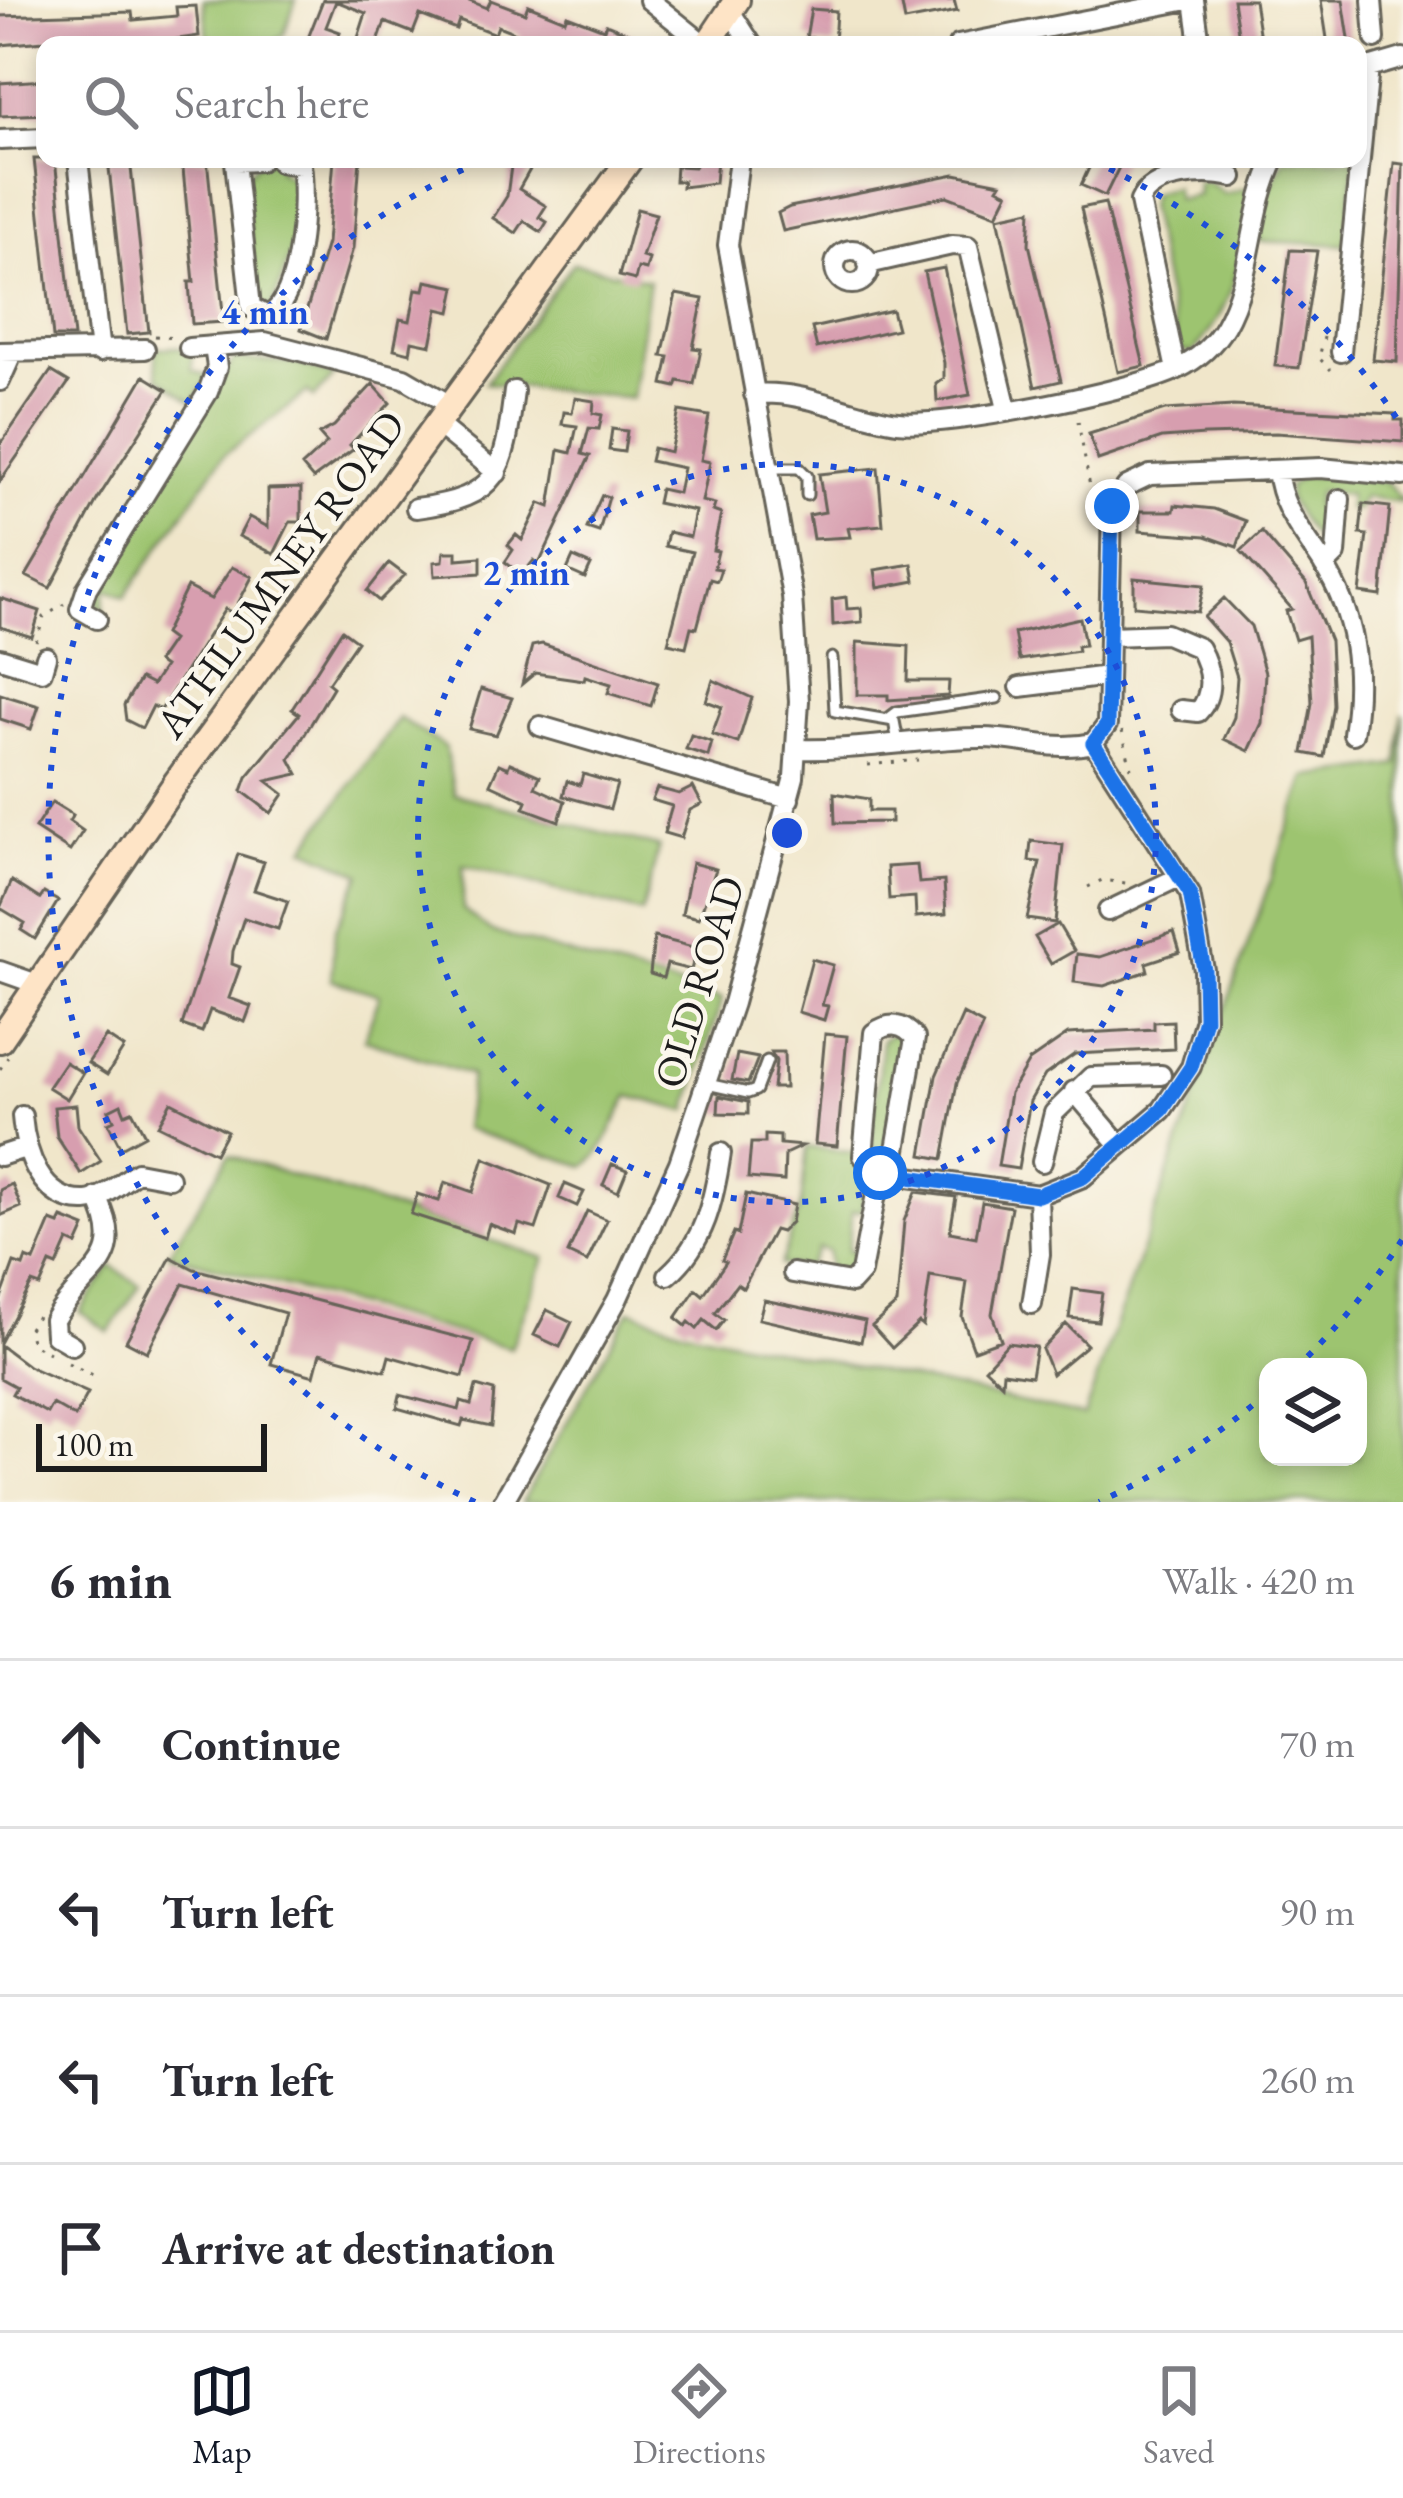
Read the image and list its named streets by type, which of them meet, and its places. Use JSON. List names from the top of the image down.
{
  "streets": {
    "main road": ["ATHLUMNEY ROAD"],
    "street": ["OLD ROAD"]
  },
  "scale_bar": "100 m",
  "page": {
    "search": "Search here",
    "scale": "100 m",
    "heading": ["6 min", "Walk · 420 m"],
    "list": [
      ["Continue", "70 m"],
      ["Turn left", "90 m"],
      ["Turn left", "260 m"],
      "Arrive at destination"
    ],
    "nav": ["Map", "Directions", "Saved"]
  },
  "rings": ["4 min", "2 min"]
}
